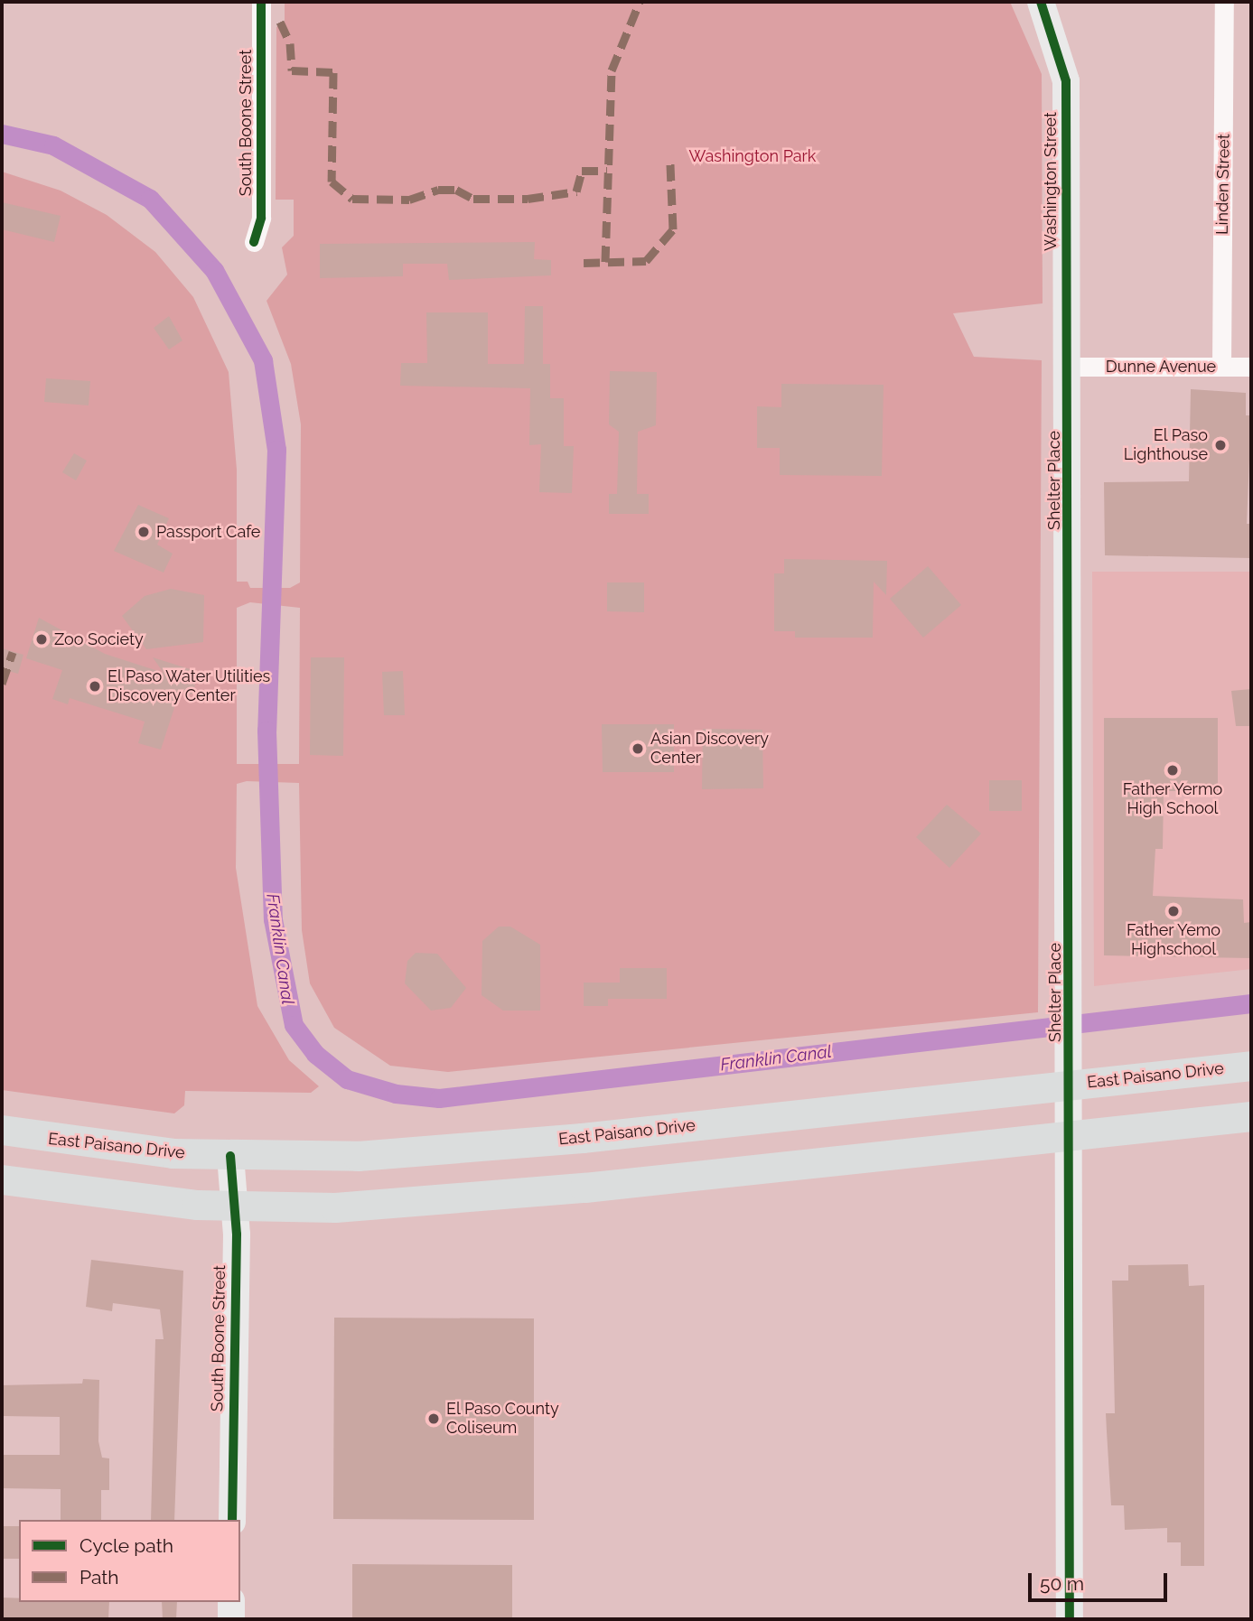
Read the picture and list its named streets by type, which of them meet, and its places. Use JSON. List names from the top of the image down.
{
  "streets": {
    "main road": ["East Paisano Drive"],
    "street": [
      "South Boone Street",
      "Washington Street",
      "Linden Street",
      "Dunne Avenue",
      "Shelter Place"
    ]
  },
  "crossings": [
    ["South Boone Street", "East Paisano Drive"],
    ["Washington Street", "Dunne Avenue"],
    ["Washington Street", "Shelter Place"],
    ["Linden Street", "Dunne Avenue"],
    ["Dunne Avenue", "Shelter Place"],
    ["Shelter Place", "East Paisano Drive"]
  ],
  "water": ["Franklin Canal"],
  "parks": ["Washington Park"],
  "places": [
    "El Paso Lighthouse",
    "Passport Cafe",
    "Zoo Society",
    "El Paso Water Utilities Discovery Center",
    "Asian Discovery Center",
    "Father Yermo High School",
    "Father Yemo Highschool",
    "El Paso County Coliseum"
  ],
  "legend": ["Cycle path", "Path"],
  "scale_bar": "50 m"
}
